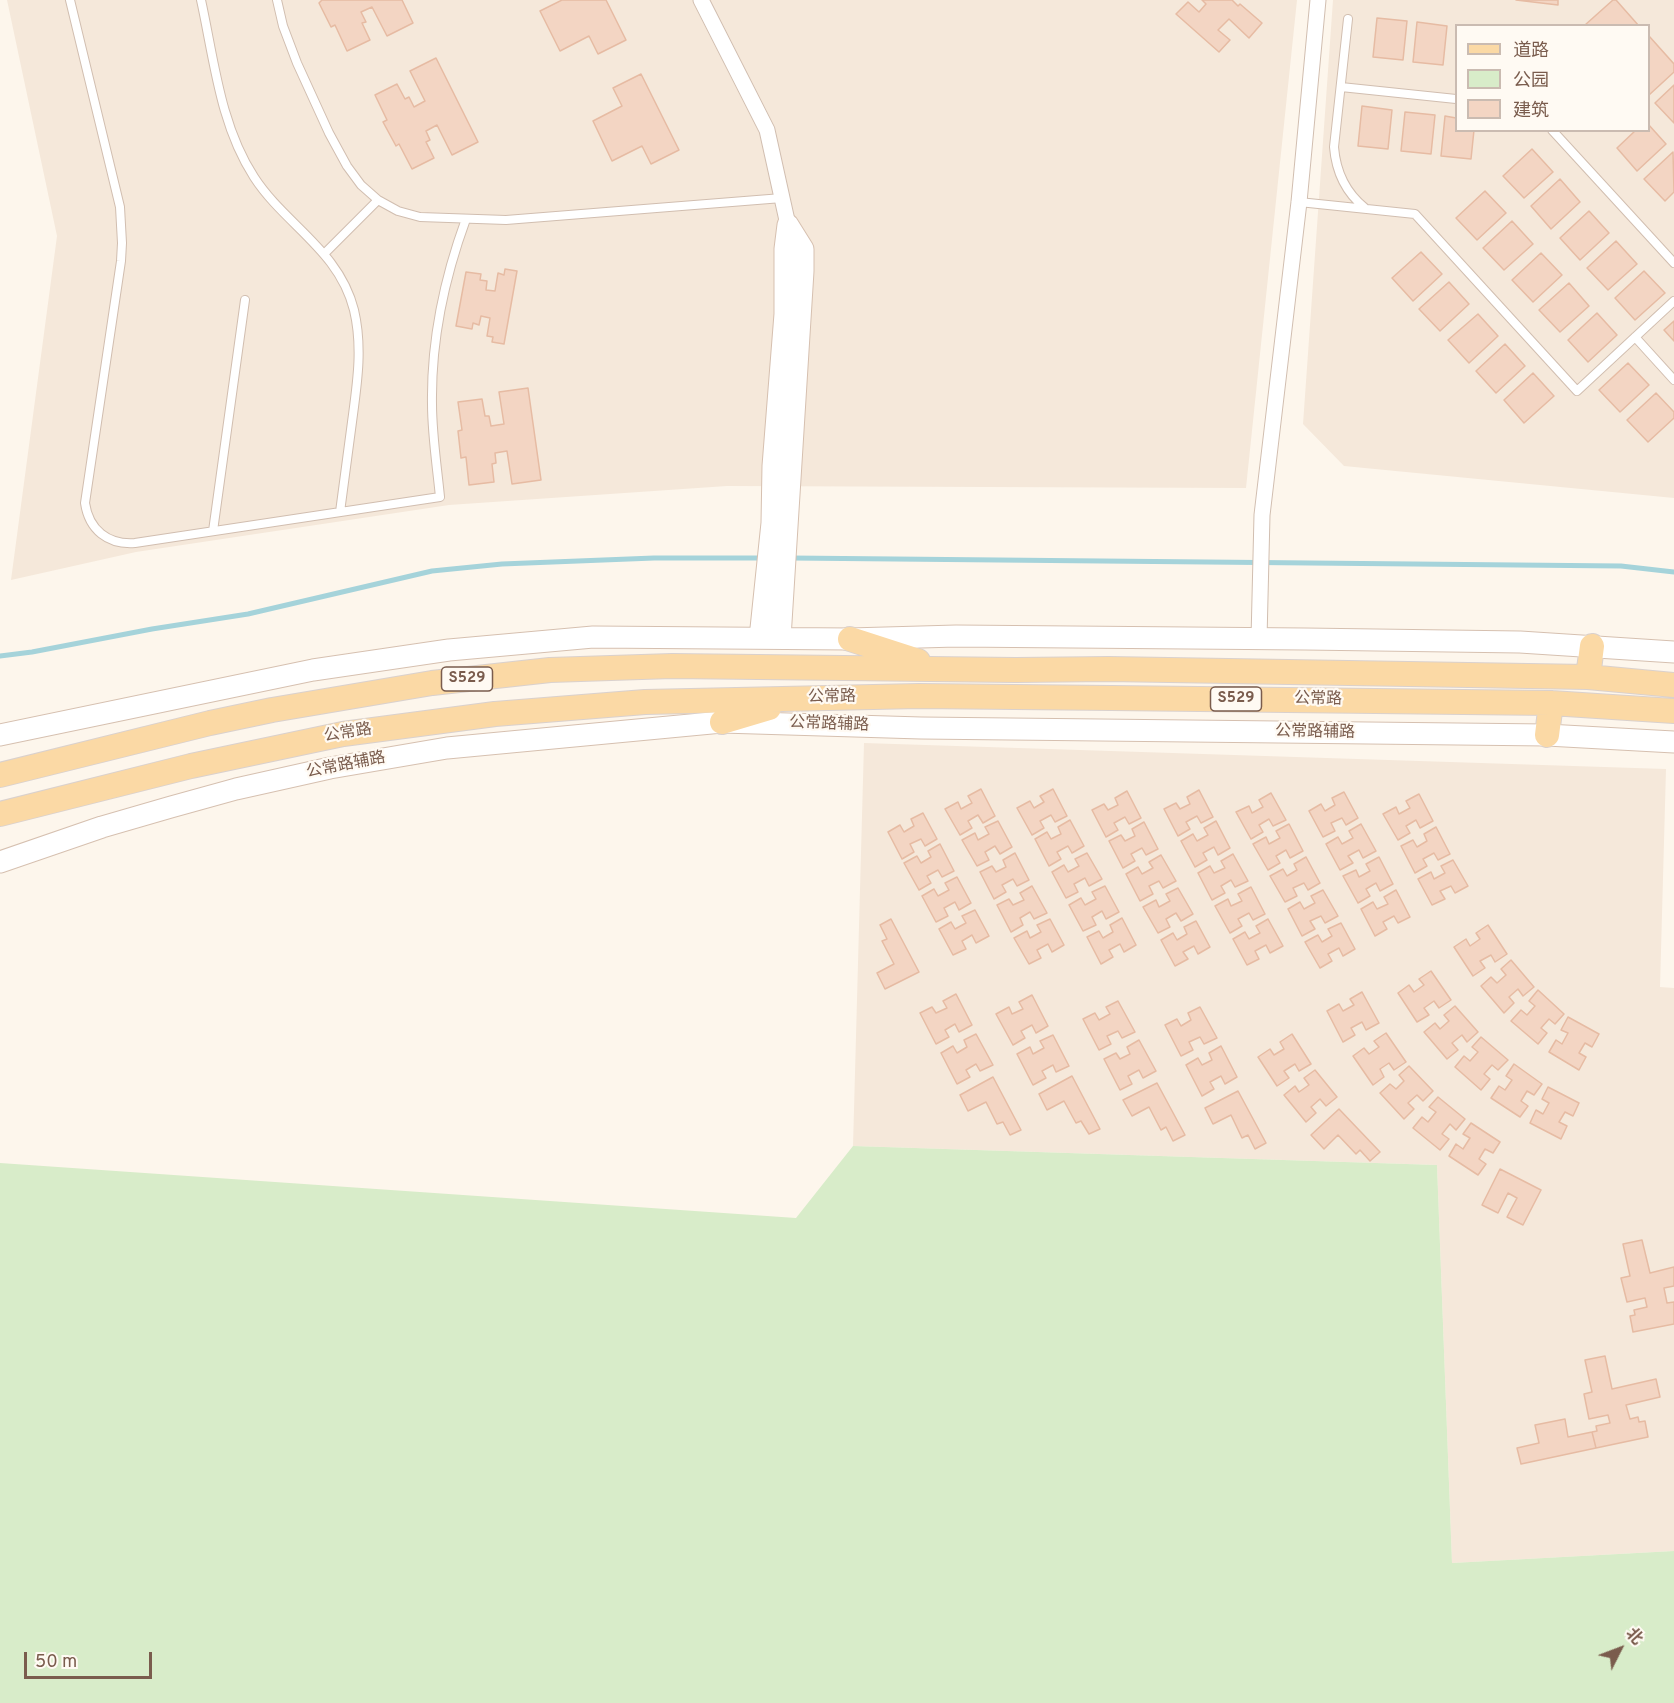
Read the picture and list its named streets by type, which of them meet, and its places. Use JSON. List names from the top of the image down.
{
  "streets": {
    "main road": ["S529", "公常路", "公常路辅路"]
  },
  "legend": ["道路", "公园", "建筑"],
  "scale_bar": "50 m",
  "north": "top right"
}
